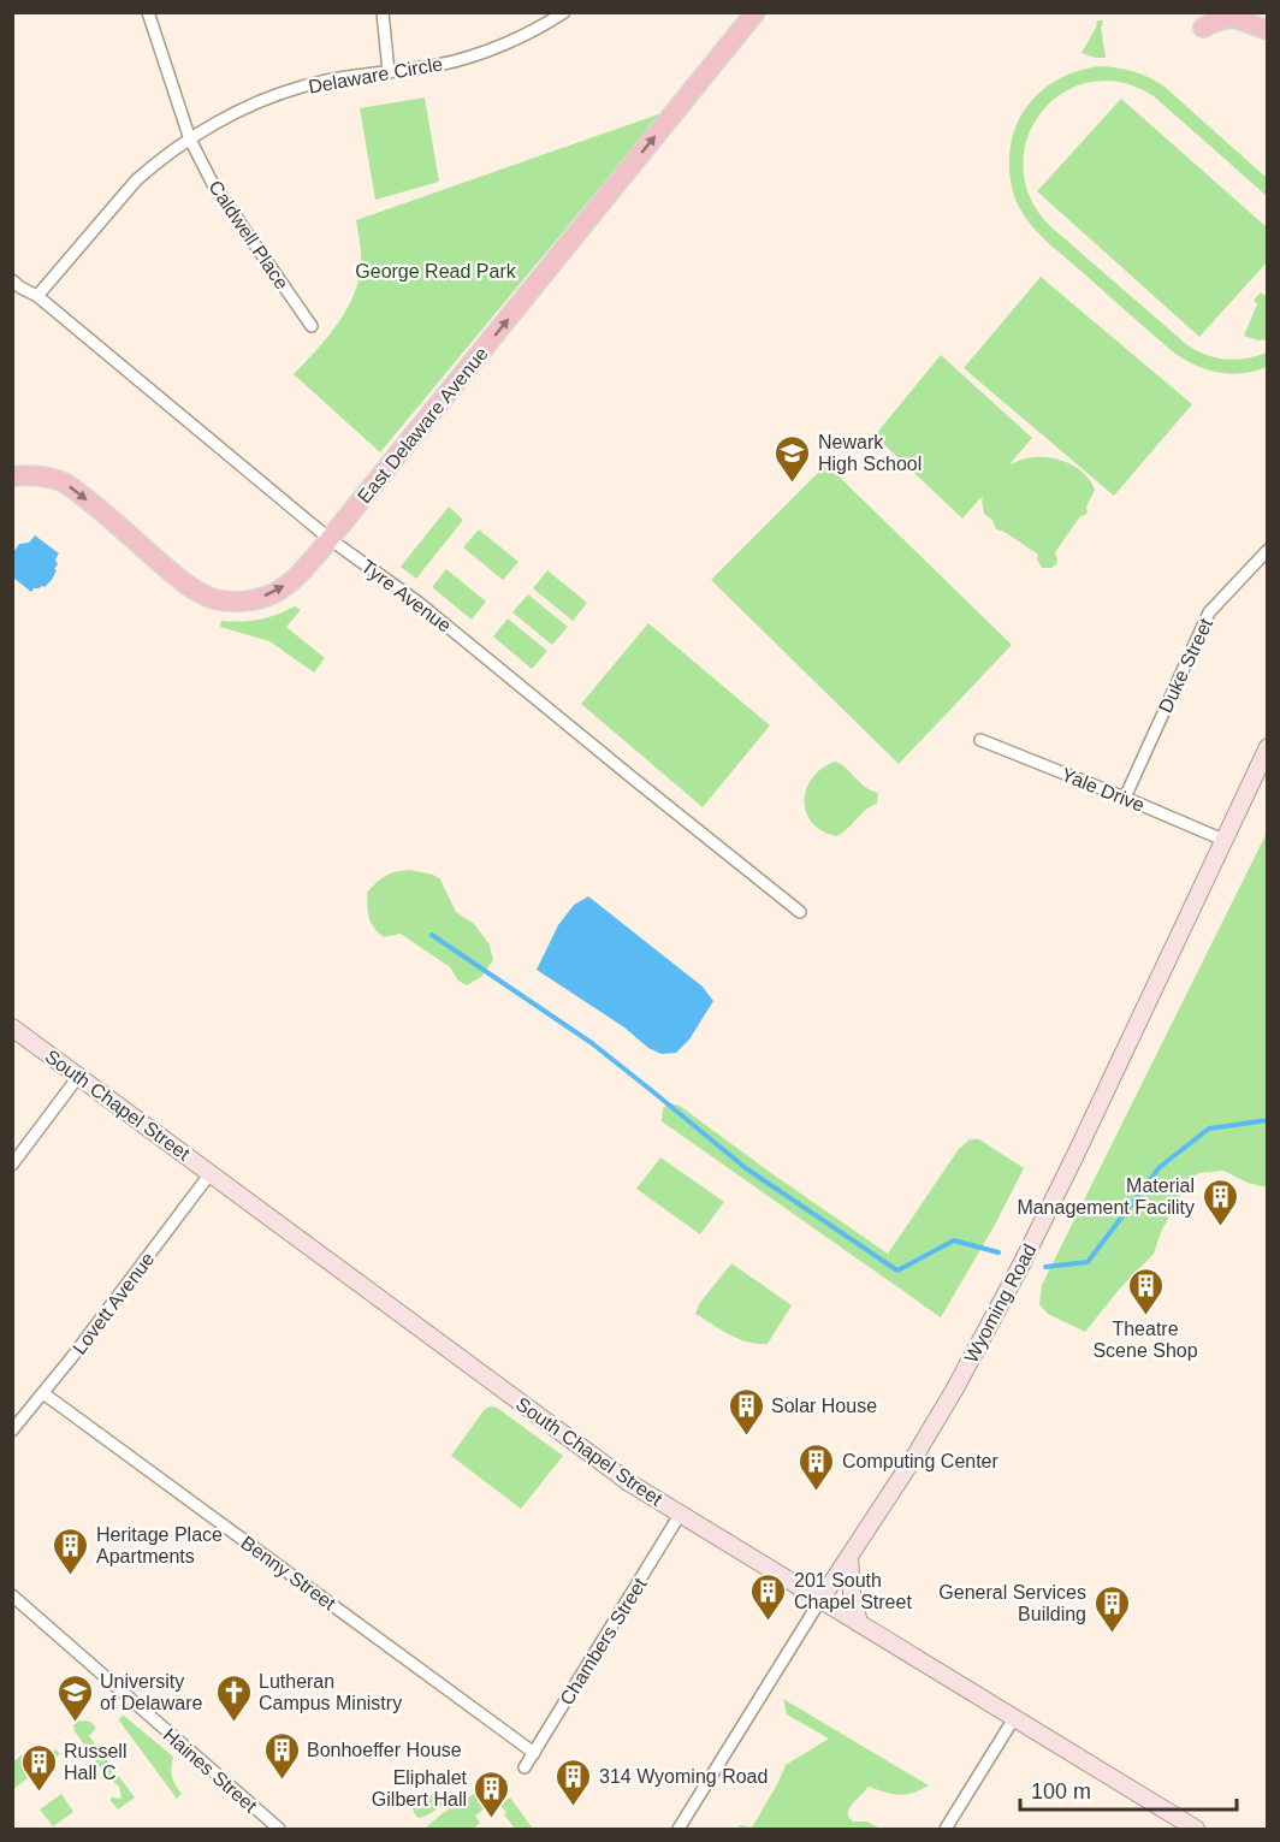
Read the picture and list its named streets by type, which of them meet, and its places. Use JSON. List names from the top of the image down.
{
  "streets": {
    "main road": ["East Delaware Avenue"],
    "street": [
      "Delaware Circle",
      "Caldwell Place",
      "Tyre Avenue",
      "Duke Street",
      "Yale Drive",
      "South Chapel Street",
      "Lovett Avenue",
      "Wyoming Road",
      "Benny Street",
      "Chambers Street",
      "Haines Street"
    ]
  },
  "crossings": [
    ["Delaware Circle", "Caldwell Place"],
    ["Delaware Circle", "Tyre Avenue"],
    ["East Delaware Avenue", "Tyre Avenue"],
    ["Duke Street", "Yale Drive"],
    ["Yale Drive", "Wyoming Road"],
    ["South Chapel Street", "Lovett Avenue"],
    ["South Chapel Street", "Wyoming Road"],
    ["South Chapel Street", "Chambers Street"],
    ["Lovett Avenue", "Benny Street"],
    ["Benny Street", "Chambers Street"]
  ],
  "one_way": ["East Delaware Avenue"],
  "parks": ["George Read Park"],
  "places": {
    "school or university": ["Newark High School", "University of Delaware"],
    "building": [
      "Material Management Facility",
      "Theatre Scene Shop",
      "Solar House",
      "Computing Center",
      "Heritage Place Apartments",
      "201 South Chapel Street",
      "General Services Building",
      "Bonhoeffer House",
      "Russell Hall C",
      "314 Wyoming Road",
      "Eliphalet Gilbert Hall"
    ],
    "church": ["Lutheran Campus Ministry"]
  },
  "scale_bar": "100 m"
}
